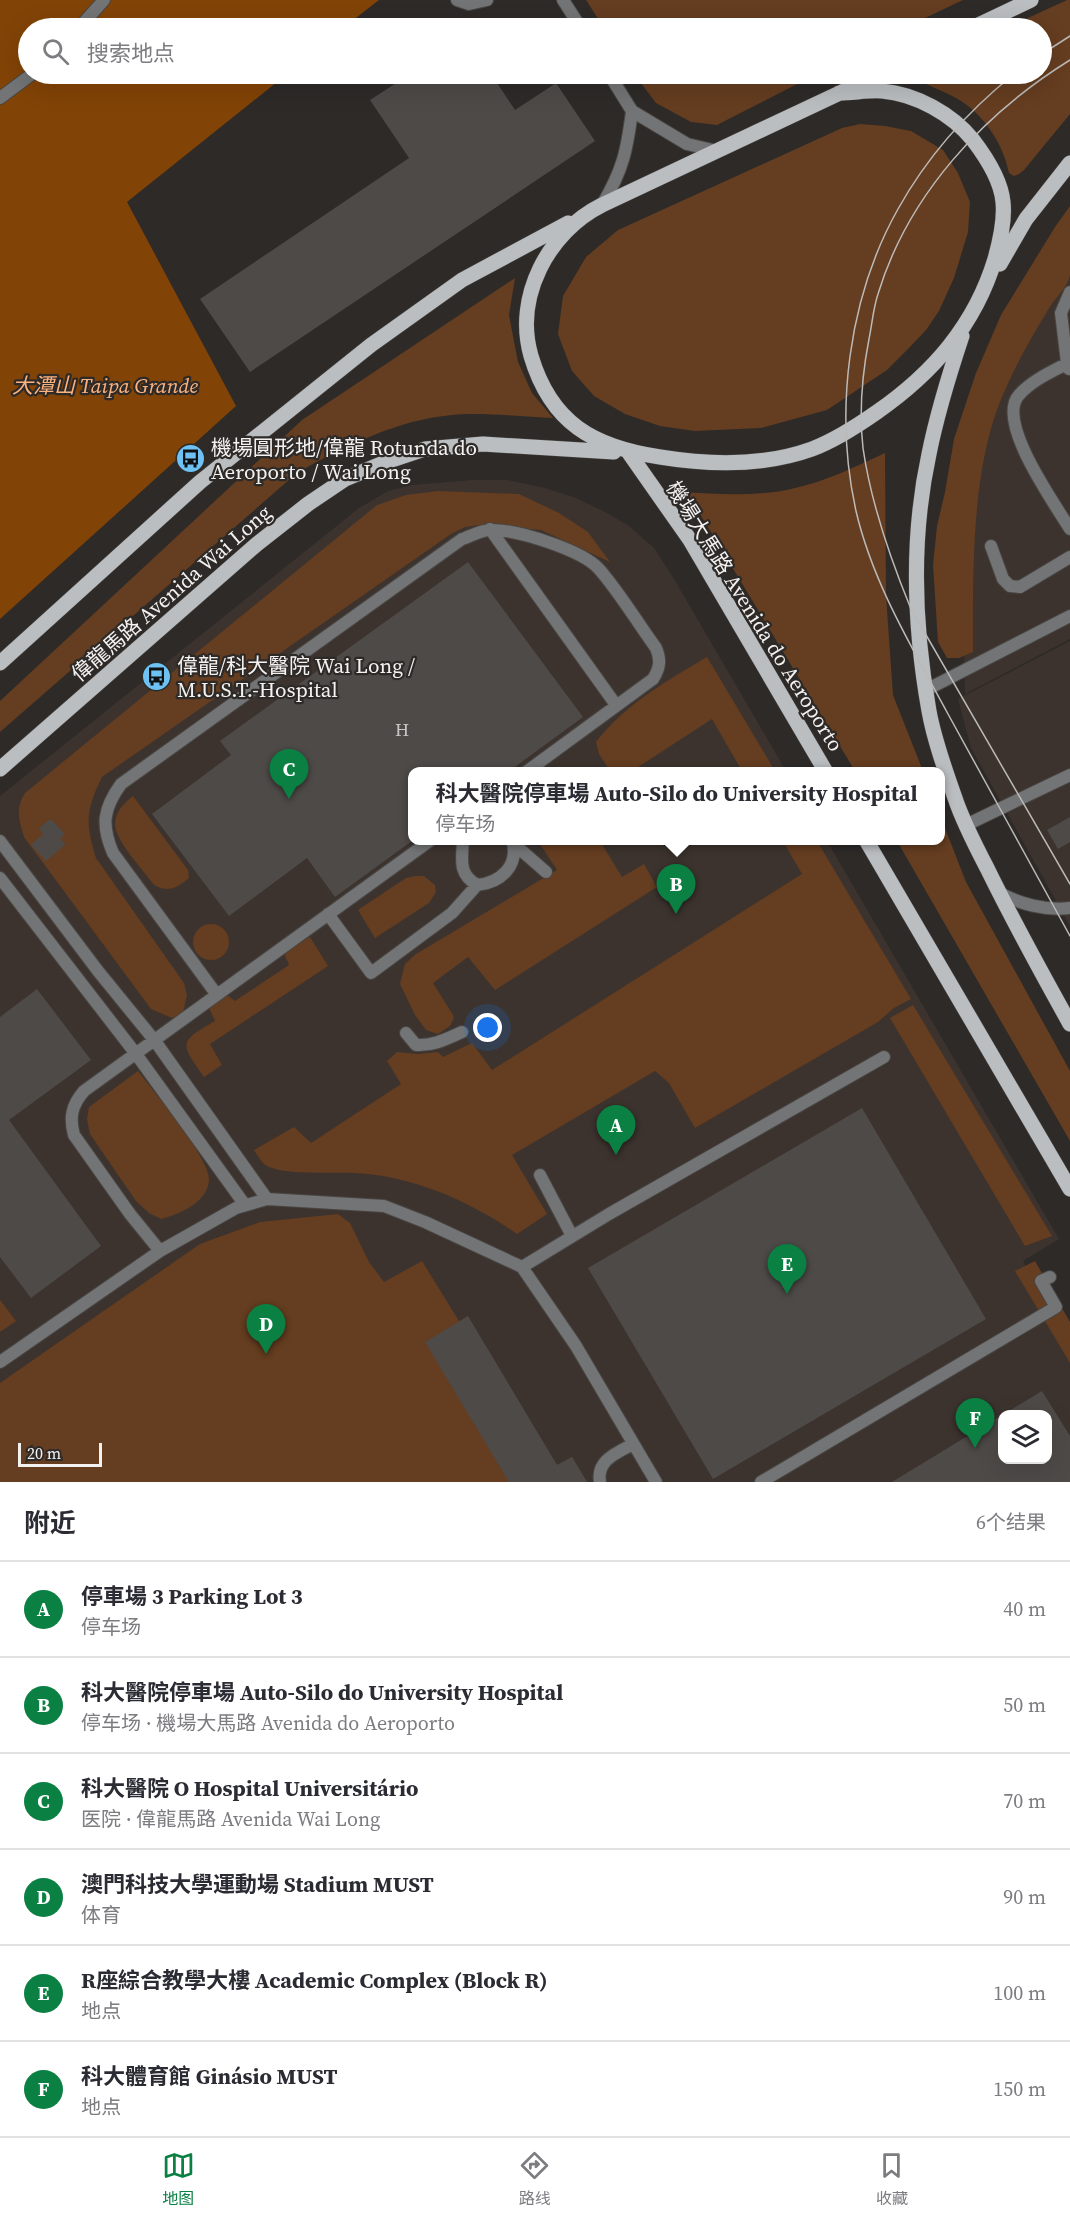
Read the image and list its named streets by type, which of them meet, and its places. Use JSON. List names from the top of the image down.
{
  "streets": {
    "main road": ["偉龍馬路 Avenida Wai Long", "機場大馬路 Avenida do Aeroporto"]
  },
  "crossings": [
    ["偉龍馬路 Avenida Wai Long", "機場大馬路 Avenida do Aeroporto"]
  ],
  "parks": ["大潭山 Taipa Grande"],
  "places": {
    "bus stop": ["機場圓形地/偉龍 Rotunda do Aeroporto / Wai Long", "偉龍/科大醫院 Wai Long / M.U.S.T.-Hospital"]
  },
  "house_numbers": ["H"],
  "scale_bar": "20 m",
  "page": {
    "search": "搜索地点",
    "pins": [
      "C",
      "B",
      "A",
      "E",
      "D",
      "F"
    ],
    "popup": ["科大醫院停車場 Auto-Silo do University Hospital", "停车场"],
    "scale": "20 m",
    "heading": ["附近", "6个结果"],
    "list": [
      {
        "mark": "A",
        "name": "停車場 3 Parking Lot 3",
        "note": "停车场",
        "value": "40 m"
      },
      {
        "mark": "B",
        "name": "科大醫院停車場 Auto-Silo do University Hospital",
        "note": "停车场 · 機場大馬路 Avenida do Aeroporto",
        "value": "50 m"
      },
      {
        "mark": "C",
        "name": "科大醫院 O Hospital Universitário",
        "note": "医院 · 偉龍馬路 Avenida Wai Long",
        "value": "70 m"
      },
      {
        "mark": "D",
        "name": "澳門科技大學運動場 Stadium MUST",
        "note": "体育",
        "value": "90 m"
      },
      {
        "mark": "E",
        "name": "R座綜合教學大樓 Academic Complex (Block R)",
        "note": "地点",
        "value": "100 m"
      },
      {
        "mark": "F",
        "name": "科大體育館 Ginásio MUST",
        "note": "地点",
        "value": "150 m"
      }
    ],
    "nav": ["地图", "路线", "收藏"]
  }
}
